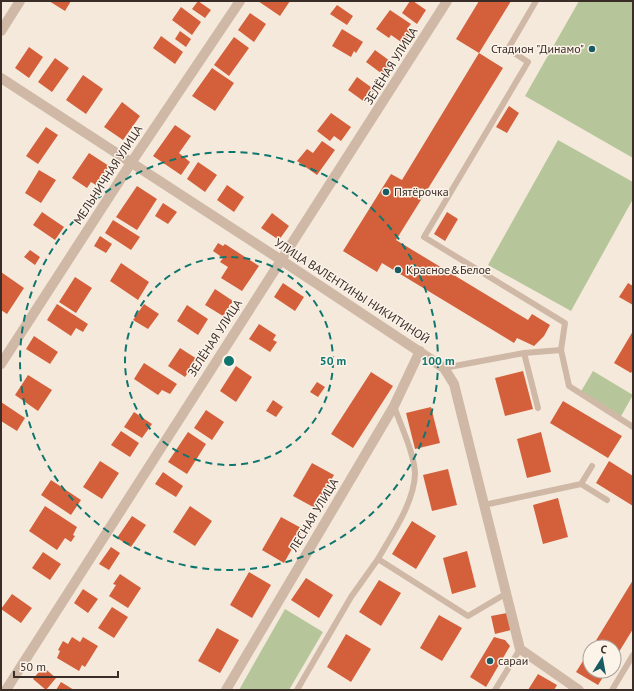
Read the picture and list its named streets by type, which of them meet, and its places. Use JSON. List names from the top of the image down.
{
  "streets": {
    "street": [
      "ЗЕЛЁНАЯ УЛИЦА",
      "МЕЛЬНИЧНАЯ УЛИЦА",
      "УЛИЦА ВАЛЕНТИНЫ НИКИТИНОЙ",
      "ЛЕСНАЯ УЛИЦА"
    ]
  },
  "crossings": [
    ["ЗЕЛЁНАЯ УЛИЦА", "УЛИЦА ВАЛЕНТИНЫ НИКИТИНОЙ"],
    ["МЕЛЬНИЧНАЯ УЛИЦА", "УЛИЦА ВАЛЕНТИНЫ НИКИТИНОЙ"],
    ["УЛИЦА ВАЛЕНТИНЫ НИКИТИНОЙ", "ЛЕСНАЯ УЛИЦА"]
  ],
  "places": [
    "Стадион \"Динамо\"",
    "Пятёрочка",
    "Красное&Белое",
    "сараи"
  ],
  "scale_bar": "50 m",
  "north": "top",
  "rings": ["50 m", "100 m"]
}
